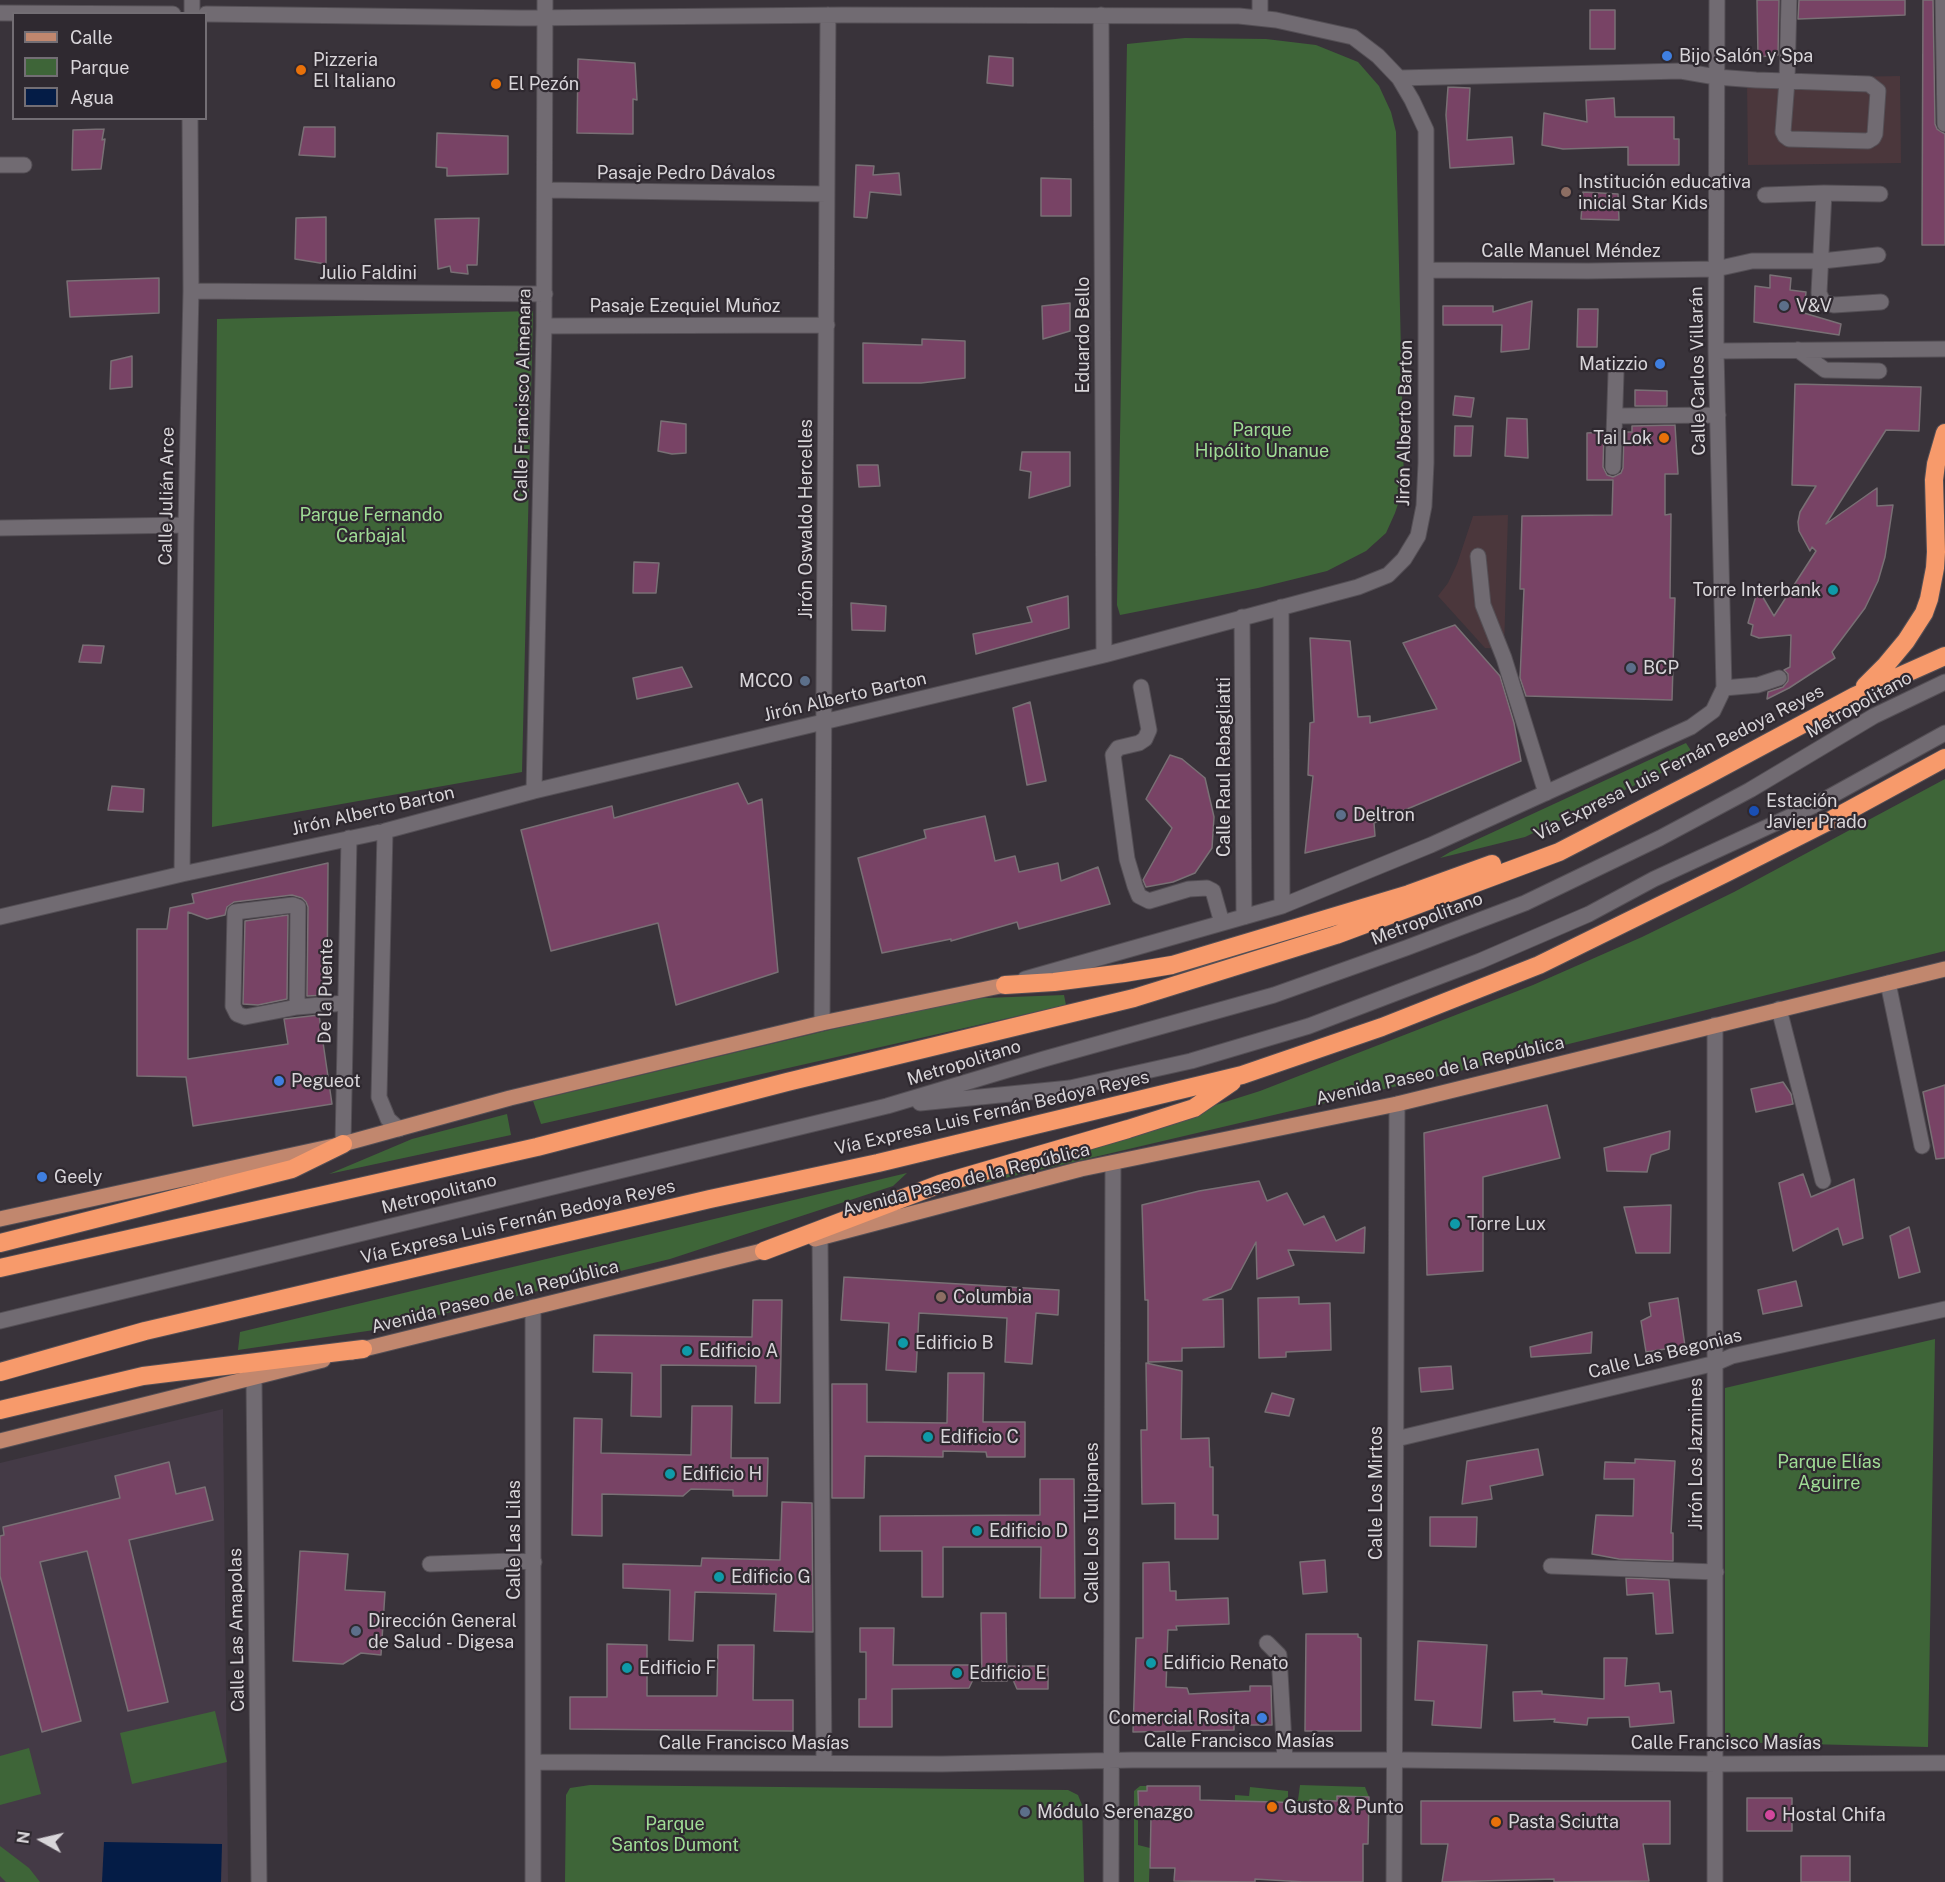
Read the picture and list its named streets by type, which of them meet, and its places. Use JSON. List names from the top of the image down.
{
  "streets": {
    "highway": ["Vía Expresa Luis Fernán Bedoya Reyes"],
    "main road": ["Avenida Paseo de la República"],
    "street": [
      "Pasaje Pedro Dávalos",
      "Calle Manuel Méndez",
      "Julio Faldini",
      "Pasaje Ezequiel Muñoz",
      "Eduardo Bello",
      "Calle Carlos Villarán",
      "Calle Francisco Almenara",
      "Jirón Alberto Barton",
      "Calle Julián Arce",
      "Jirón Oswaldo Hercelles",
      "Metropolitano",
      "Calle Raul Rebagliatti",
      "De la Puente",
      "Calle Las Begonias",
      "Jirón Los Jazmines",
      "Calle Los Mirtos",
      "Calle Los Tulipanes",
      "Calle Las Lilas",
      "Calle Las Amapolas",
      "Calle Francisco Masías"
    ]
  },
  "crossings": [
    ["Pasaje Pedro Dávalos", "Calle Francisco Almenara"],
    ["Pasaje Pedro Dávalos", "Jirón Oswaldo Hercelles"],
    ["Calle Manuel Méndez", "Calle Carlos Villarán"],
    ["Calle Manuel Méndez", "Jirón Alberto Barton"],
    ["Julio Faldini", "Calle Francisco Almenara"],
    ["Julio Faldini", "Calle Julián Arce"],
    ["Pasaje Ezequiel Muñoz", "Calle Francisco Almenara"],
    ["Pasaje Ezequiel Muñoz", "Jirón Oswaldo Hercelles"],
    ["Eduardo Bello", "Jirón Alberto Barton"],
    ["Calle Francisco Almenara", "Jirón Alberto Barton"],
    ["Jirón Alberto Barton", "Calle Julián Arce"],
    ["Jirón Alberto Barton", "Jirón Oswaldo Hercelles"],
    ["Jirón Alberto Barton", "Calle Raul Rebagliatti"],
    ["Jirón Alberto Barton", "De la Puente"],
    ["Avenida Paseo de la República", "Jirón Los Jazmines"],
    ["Avenida Paseo de la República", "Calle Los Mirtos"],
    ["Avenida Paseo de la República", "Calle Los Tulipanes"],
    ["Avenida Paseo de la República", "Calle Las Lilas"],
    ["Avenida Paseo de la República", "Calle Las Amapolas"],
    ["Calle Las Begonias", "Jirón Los Jazmines"],
    ["Calle Las Begonias", "Calle Los Mirtos"],
    ["Jirón Los Jazmines", "Calle Francisco Masías"],
    ["Calle Los Mirtos", "Calle Francisco Masías"],
    ["Calle Los Tulipanes", "Calle Francisco Masías"],
    ["Calle Las Lilas", "Calle Francisco Masías"]
  ],
  "parks": [
    "Parque Hipólito Unanue",
    "Parque Fernando Carbajal",
    "Parque Elías Aguirre",
    "Parque Santos Dumont"
  ],
  "places": [
    "Bijo Salón y Spa",
    "Pizzeria El Italiano",
    "El Pezón",
    "Institución educativa inicial Star Kids",
    "V&V",
    "Matizzio",
    "Tai Lok",
    "Torre Interbank",
    "BCP",
    "MCCO",
    "Estación Javier Prado",
    "Deltron",
    "Pegueot",
    "Geely",
    "Torre Lux",
    "Columbia",
    "Edificio B",
    "Edificio A",
    "Edificio C",
    "Edificio H",
    "Edificio D",
    "Edificio G",
    "Dirección General de Salud - Digesa",
    "Edificio Renato",
    "Edificio F",
    "Edificio E",
    "Comercial Rosita",
    "Gusto & Punto",
    "Módulo Serenazgo",
    "Hostal Chifa",
    "Pasta Sciutta"
  ],
  "legend": ["Calle", "Parque", "Agua"],
  "north": "left"
}
